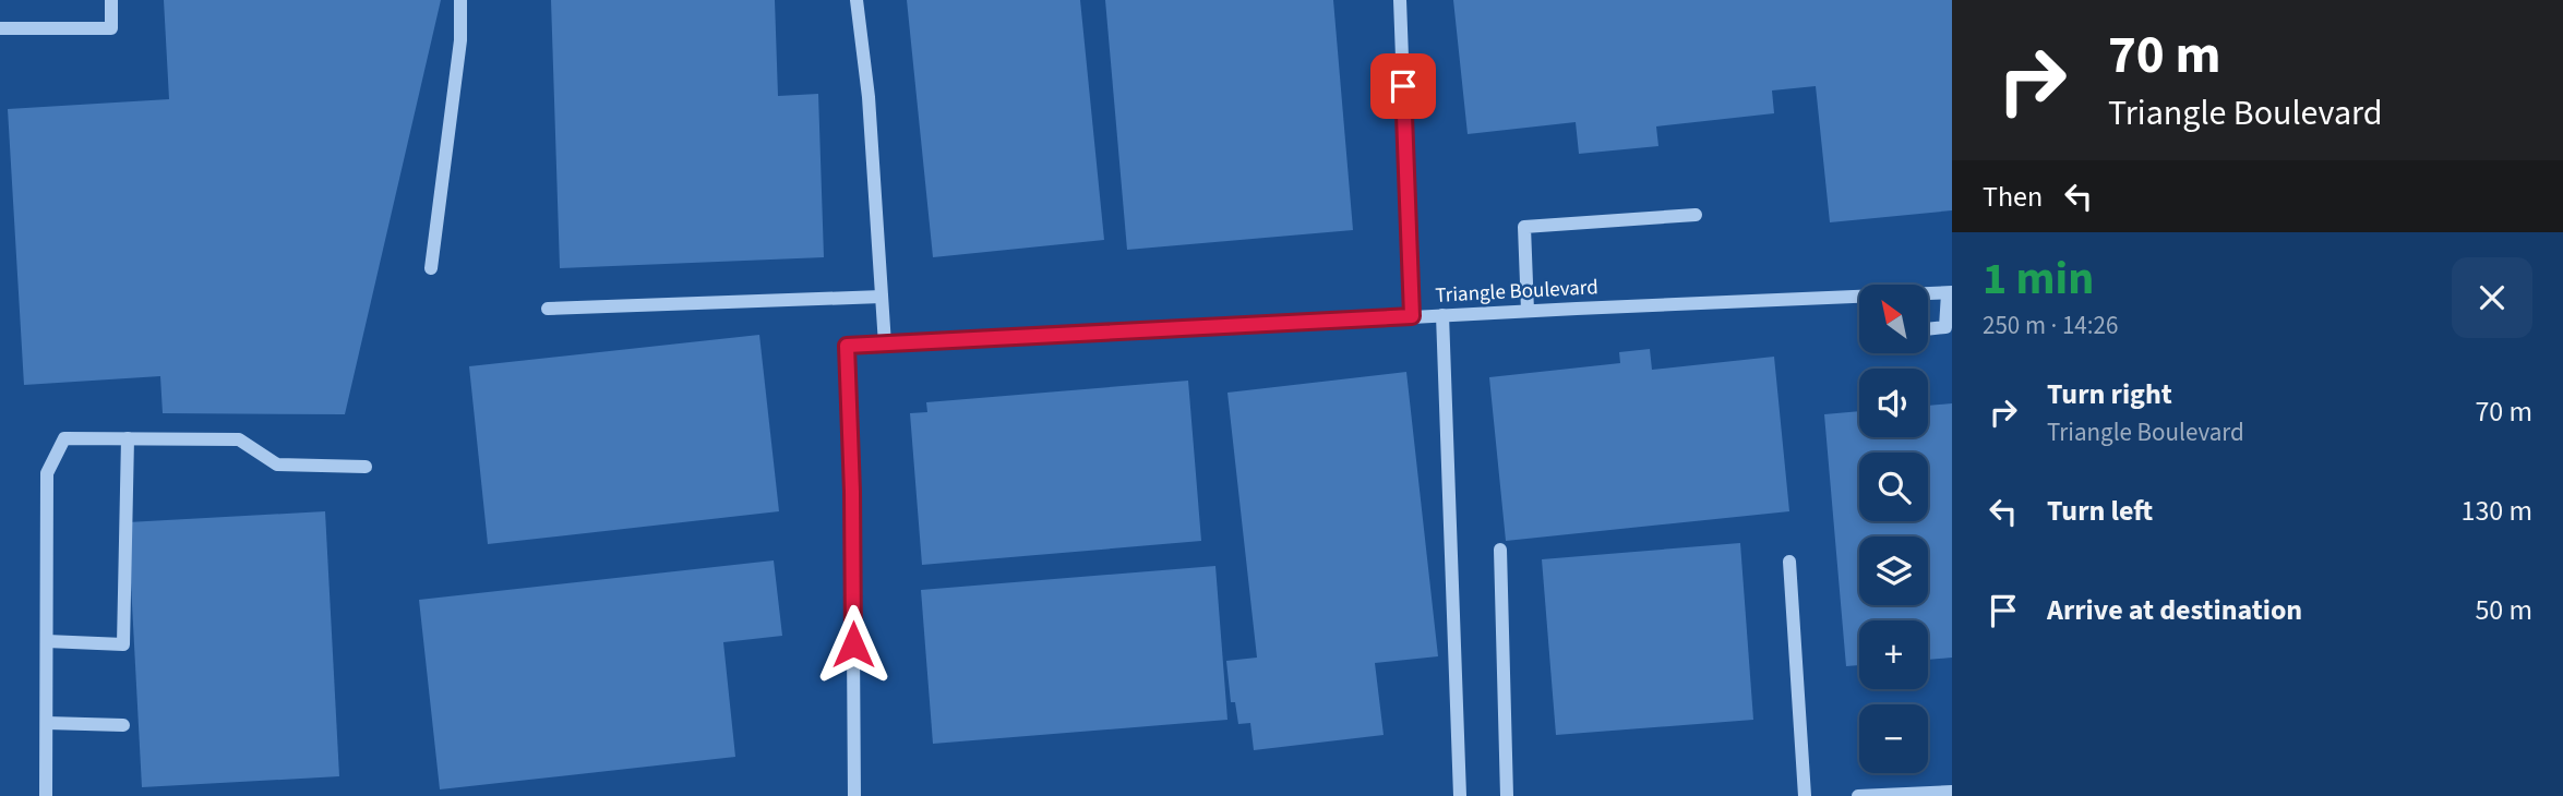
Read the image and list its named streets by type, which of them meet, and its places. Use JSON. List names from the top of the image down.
{
  "streets": {
    "street": ["Triangle Boulevard"]
  },
  "north": "top left",
  "page": {
    "turn": ["70 m", "Triangle Boulevard"],
    "then": "Then",
    "heading": ["1 min", "250 m · 14:26"],
    "map_buttons": ["+", "−"],
    "list": [
      {
        "name": "Turn right",
        "note": "Triangle Boulevard",
        "value": "70 m"
      },
      {
        "name": "Turn left",
        "value": "130 m"
      },
      {
        "name": "Arrive at destination",
        "value": "50 m"
      }
    ]
  }
}
